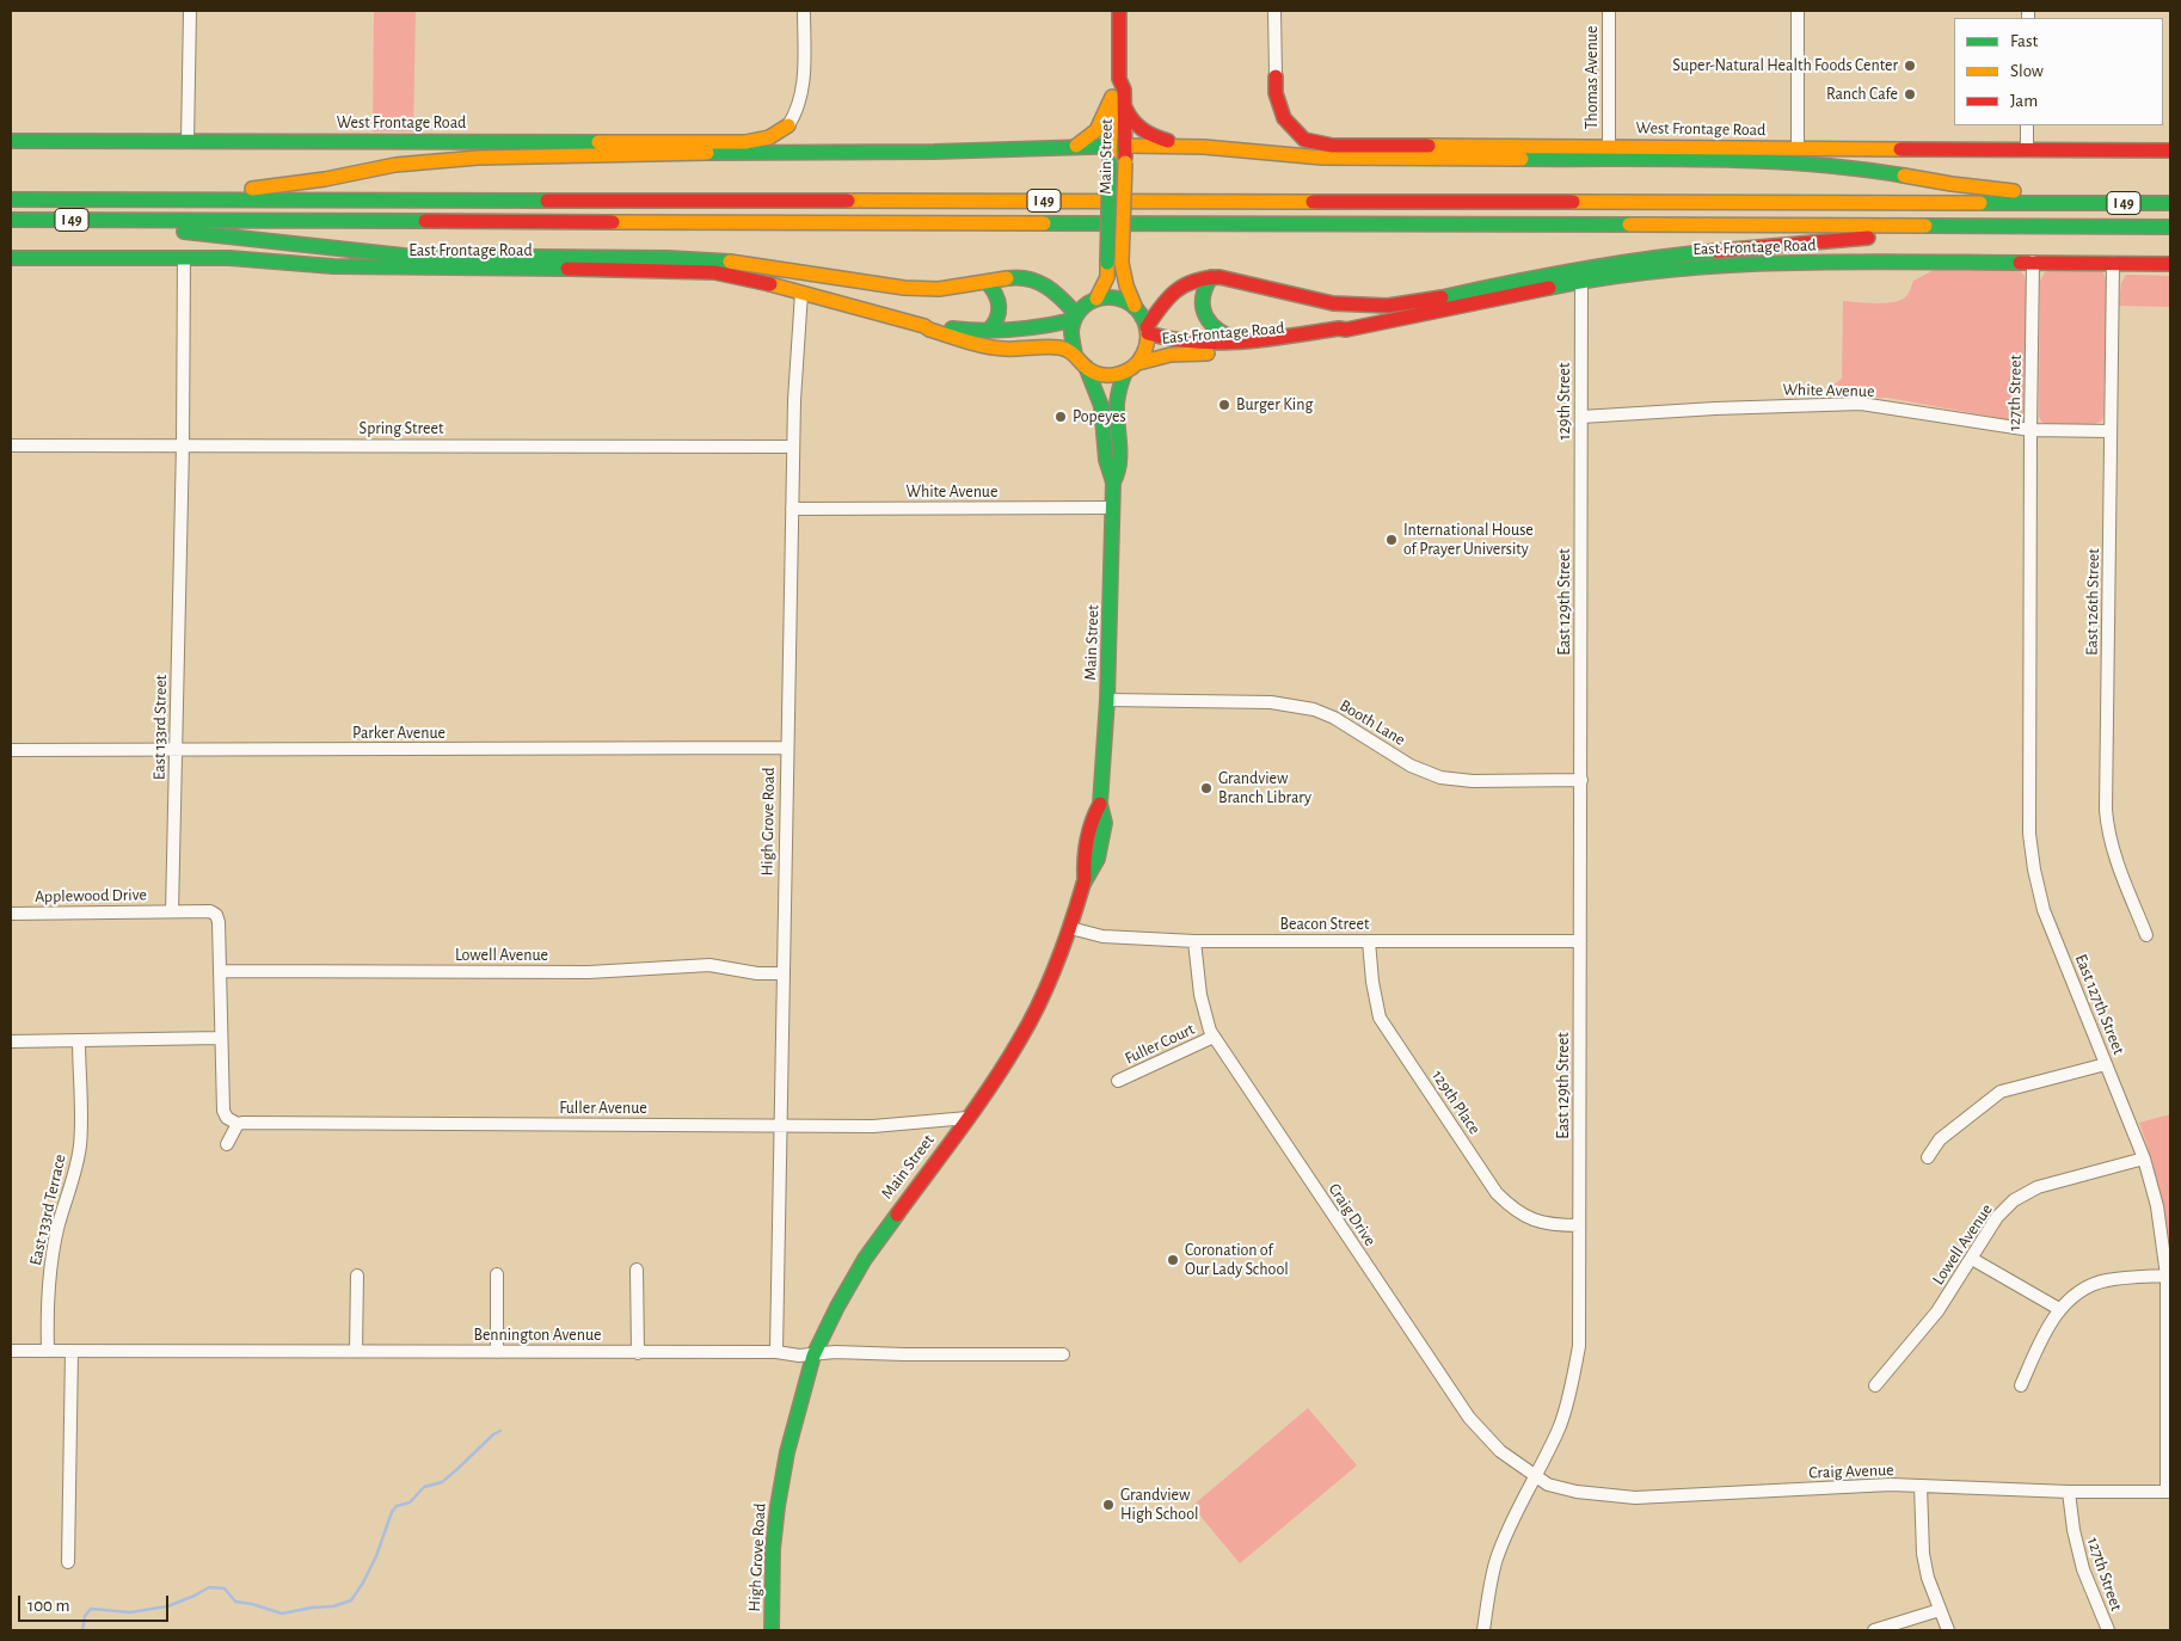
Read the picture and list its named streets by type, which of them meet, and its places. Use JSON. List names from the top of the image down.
{
  "streets": {
    "main road": [
      "West Frontage Road",
      "Main Street",
      "I 49",
      "East Frontage Road",
      "High Grove Road"
    ],
    "street": [
      "Thomas Avenue",
      "White Avenue",
      "127th Street",
      "129th Street",
      "Spring Street",
      "East 129th Street",
      "East 126th Street",
      "Booth Lane",
      "East 133rd Street",
      "Parker Avenue",
      "Applewood Drive",
      "Beacon Street",
      "Lowell Avenue",
      "East 127th Street",
      "Fuller Court",
      "129th Place",
      "Fuller Avenue",
      "East 133rd Terrace",
      "Craig Drive",
      "Bennington Avenue",
      "Craig Avenue"
    ]
  },
  "crossings": [
    ["Thomas Avenue", "West Frontage Road"],
    ["Main Street", "East Frontage Road"],
    ["Main Street", "White Avenue"],
    ["Main Street", "Booth Lane"],
    ["Main Street", "High Grove Road"],
    ["Main Street", "Beacon Street"],
    ["Main Street", "Fuller Avenue"],
    ["Main Street", "Bennington Avenue"],
    ["East Frontage Road", "127th Street"],
    ["East Frontage Road", "129th Street"],
    ["East Frontage Road", "East 126th Street"],
    ["East Frontage Road", "East 133rd Street"],
    ["East Frontage Road", "High Grove Road"],
    ["White Avenue", "127th Street"],
    ["White Avenue", "129th Street"],
    ["White Avenue", "East 126th Street"],
    ["White Avenue", "High Grove Road"],
    ["127th Street", "East 127th Street"],
    ["127th Street", "Craig Avenue"],
    ["129th Street", "East 129th Street"],
    ["Spring Street", "East 133rd Street"],
    ["Spring Street", "High Grove Road"],
    ["East 129th Street", "Booth Lane"],
    ["East 129th Street", "Beacon Street"],
    ["East 129th Street", "129th Place"],
    ["East 129th Street", "Craig Drive"],
    ["East 129th Street", "Craig Avenue"],
    ["East 133rd Street", "Parker Avenue"],
    ["East 133rd Street", "Applewood Drive"],
    ["Parker Avenue", "High Grove Road"],
    ["High Grove Road", "Lowell Avenue"],
    ["High Grove Road", "Fuller Avenue"],
    ["High Grove Road", "Bennington Avenue"],
    ["Beacon Street", "129th Place"],
    ["Beacon Street", "Craig Drive"],
    ["Lowell Avenue", "East 127th Street"],
    ["East 127th Street", "Craig Avenue"],
    ["Fuller Court", "Craig Drive"],
    ["East 133rd Terrace", "Bennington Avenue"],
    ["Craig Drive", "Craig Avenue"]
  ],
  "places": [
    "Super-Natural Health Foods Center",
    "Ranch Cafe",
    "Burger King",
    "Popeyes",
    "International House of Prayer University",
    "Grandview Branch Library",
    "Coronation of Our Lady School",
    "Grandview High School"
  ],
  "legend": ["Fast", "Slow", "Jam"],
  "scale_bar": "100 m"
}
